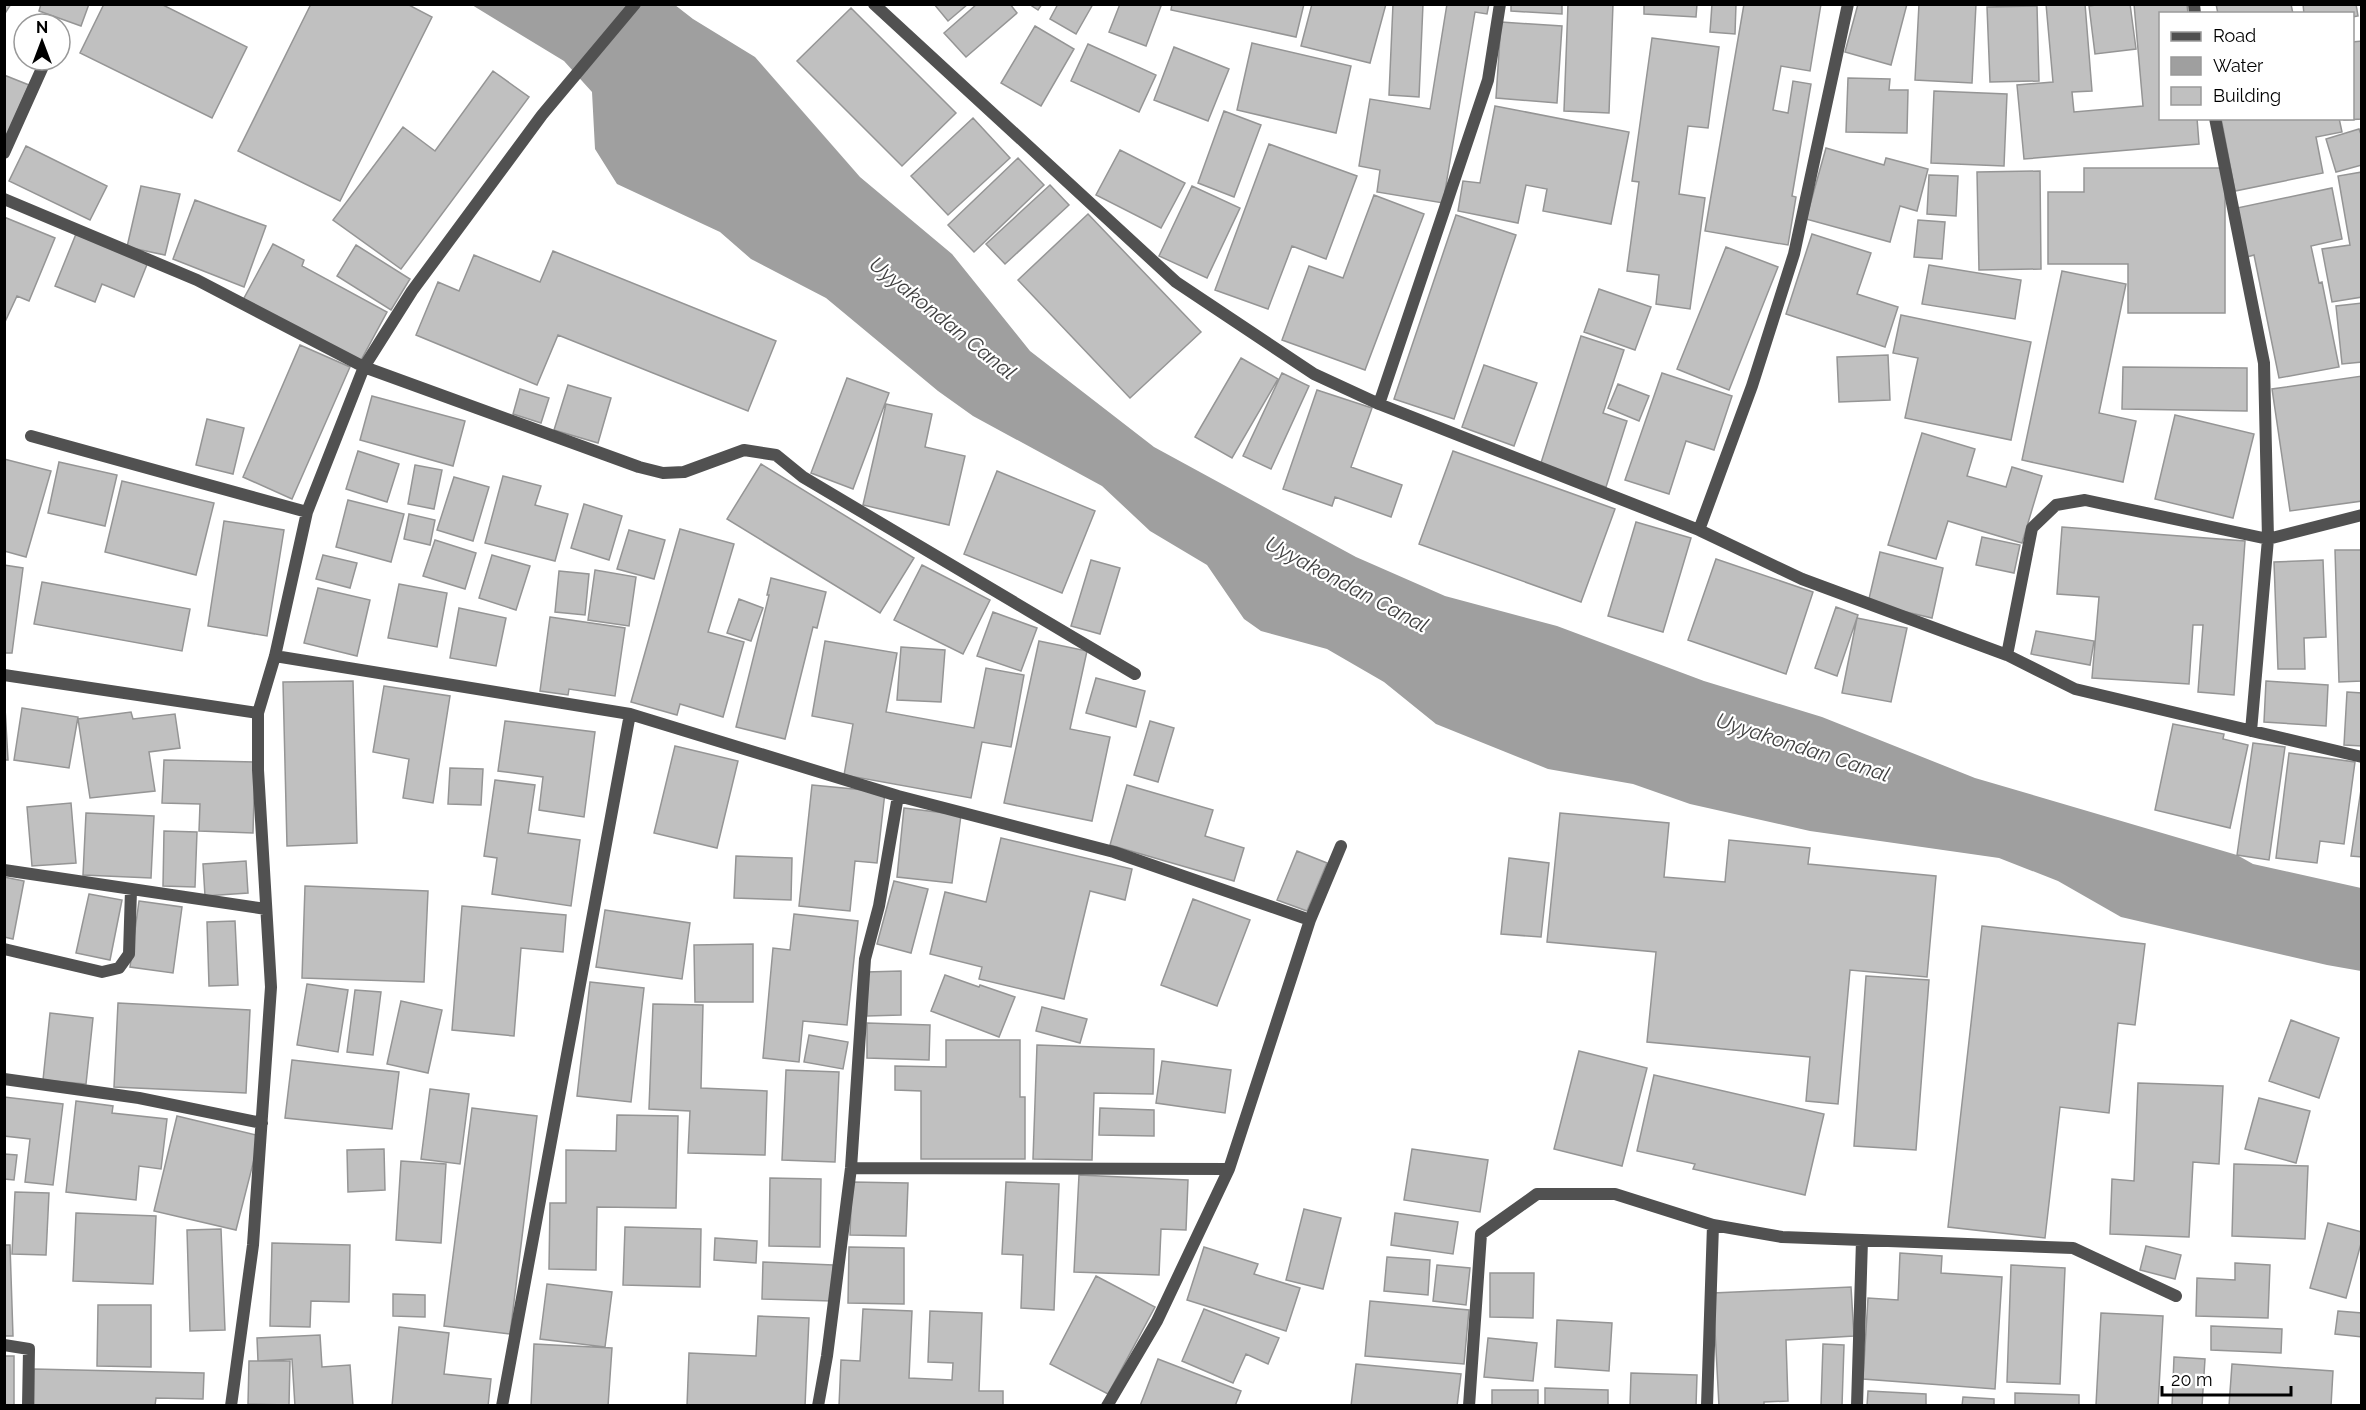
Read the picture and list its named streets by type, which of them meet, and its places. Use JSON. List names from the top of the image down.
{
  "water": ["Uyyakondan Canal"],
  "legend": ["Road", "Water", "Building"],
  "scale_bar": "20 m",
  "north": "top"
}
